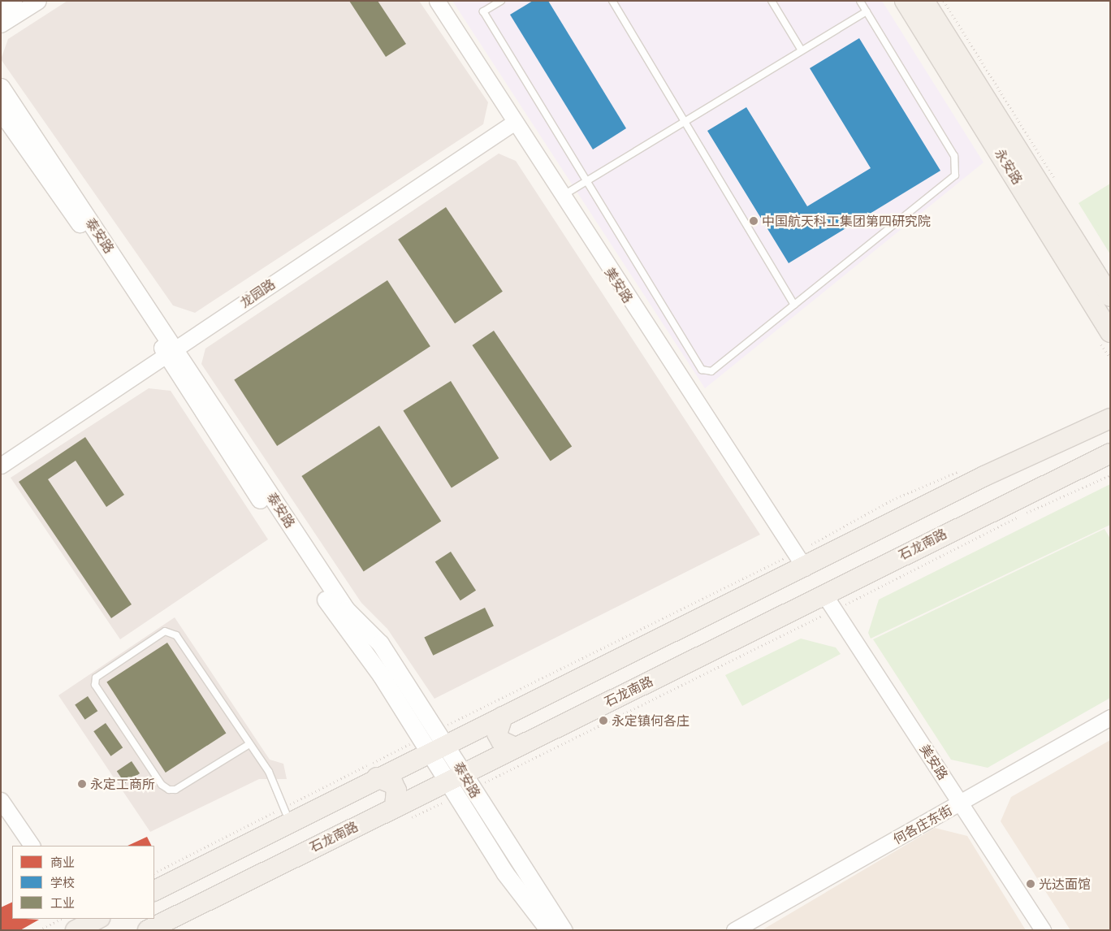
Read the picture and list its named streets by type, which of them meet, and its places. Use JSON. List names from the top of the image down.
{
  "streets": {
    "main road": ["永安路", "泰安路", "石龙南路"],
    "street": ["美安路", "龙园路", "何各庄东街"]
  },
  "crossings": [
    ["泰安路", "龙园路"],
    ["泰安路", "石龙南路"],
    ["美安路", "龙园路"],
    ["美安路", "石龙南路"],
    ["美安路", "何各庄东街"]
  ],
  "places": [
    "中国航天科工集团第四研究院",
    "永定镇何各庄",
    "永定工商所",
    "光达面馆"
  ],
  "legend": ["商业", "学校", "工业"]
}
